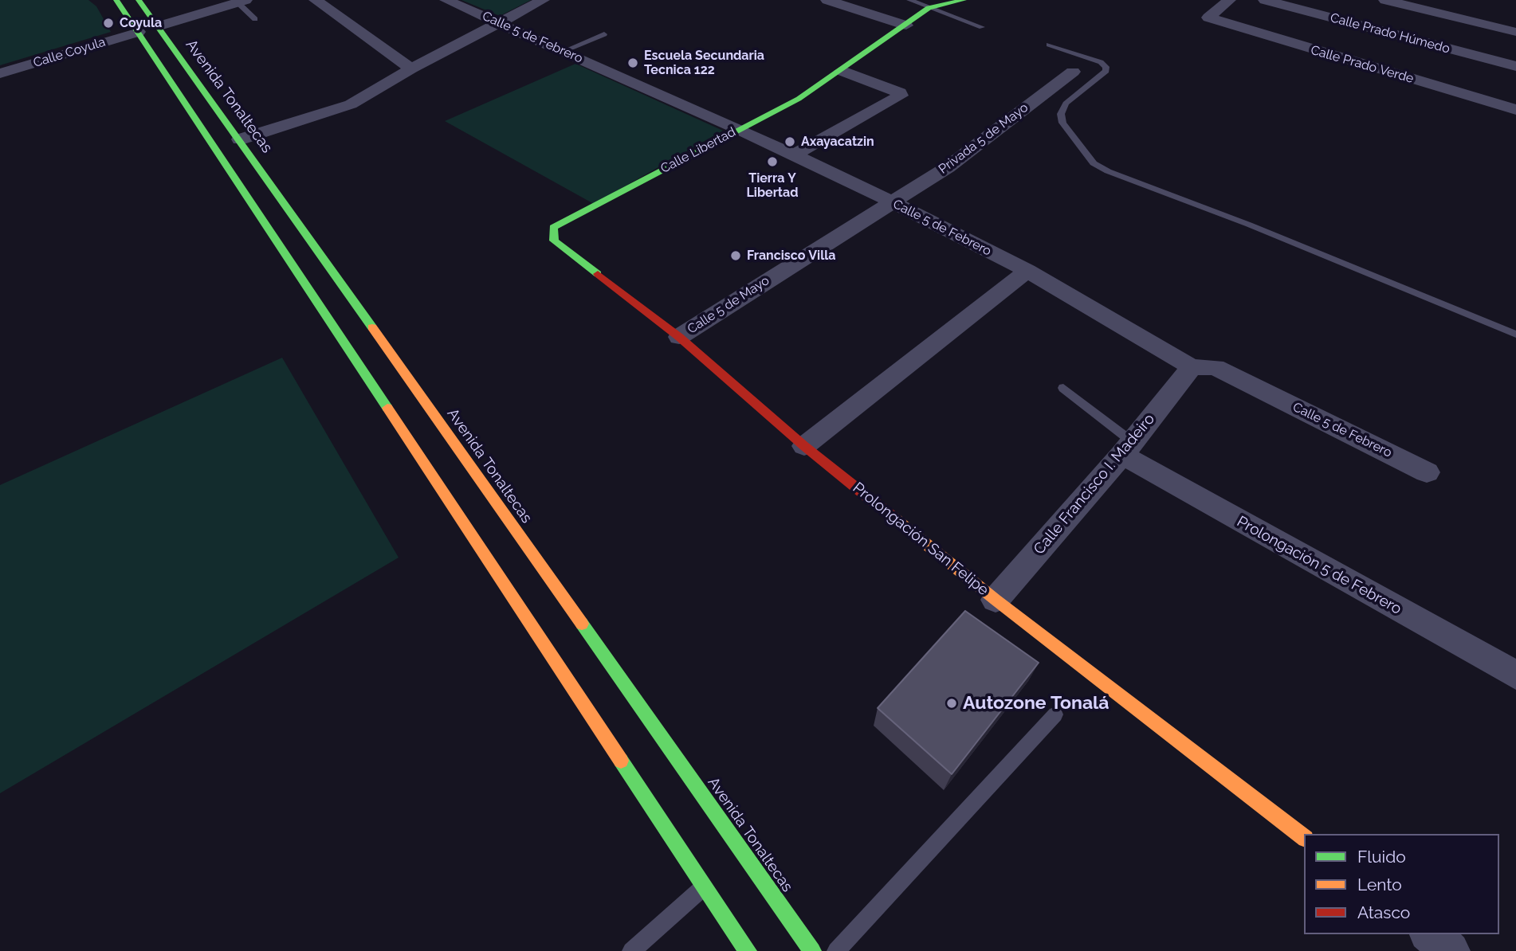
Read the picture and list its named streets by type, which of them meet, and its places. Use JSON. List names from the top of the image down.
{
  "streets": {
    "main road": ["Avenida Tonaltecas", "Calle Libertad", "Prolongación San Felipe"],
    "street": [
      "Calle Prado Húmedo",
      "Calle 5 de Febrero",
      "Calle Coyula",
      "Calle Prado Verde",
      "Privada 5 de Mayo",
      "Calle 5 de Mayo",
      "Calle Francisco I. Madeiro",
      "Prolongación 5 de Febrero"
    ]
  },
  "crossings": [
    ["Calle 5 de Febrero", "Privada 5 de Mayo"],
    ["Calle 5 de Febrero", "Calle Libertad"],
    ["Calle 5 de Febrero", "Calle 5 de Mayo"],
    ["Calle 5 de Febrero", "Calle Francisco I. Madeiro"],
    ["Privada 5 de Mayo", "Calle 5 de Mayo"],
    ["Calle Libertad", "Prolongación San Felipe"],
    ["Calle 5 de Mayo", "Prolongación San Felipe"],
    ["Calle Francisco I. Madeiro", "Prolongación San Felipe"],
    ["Calle Francisco I. Madeiro", "Prolongación 5 de Febrero"]
  ],
  "places": [
    "Coyula",
    "Escuela Secundaria Tecnica 122",
    "Axayacatzin",
    "Tierra Y Libertad",
    "Francisco Villa",
    "Autozone Tonalá"
  ],
  "legend": ["Fluido", "Lento", "Atasco"]
}
